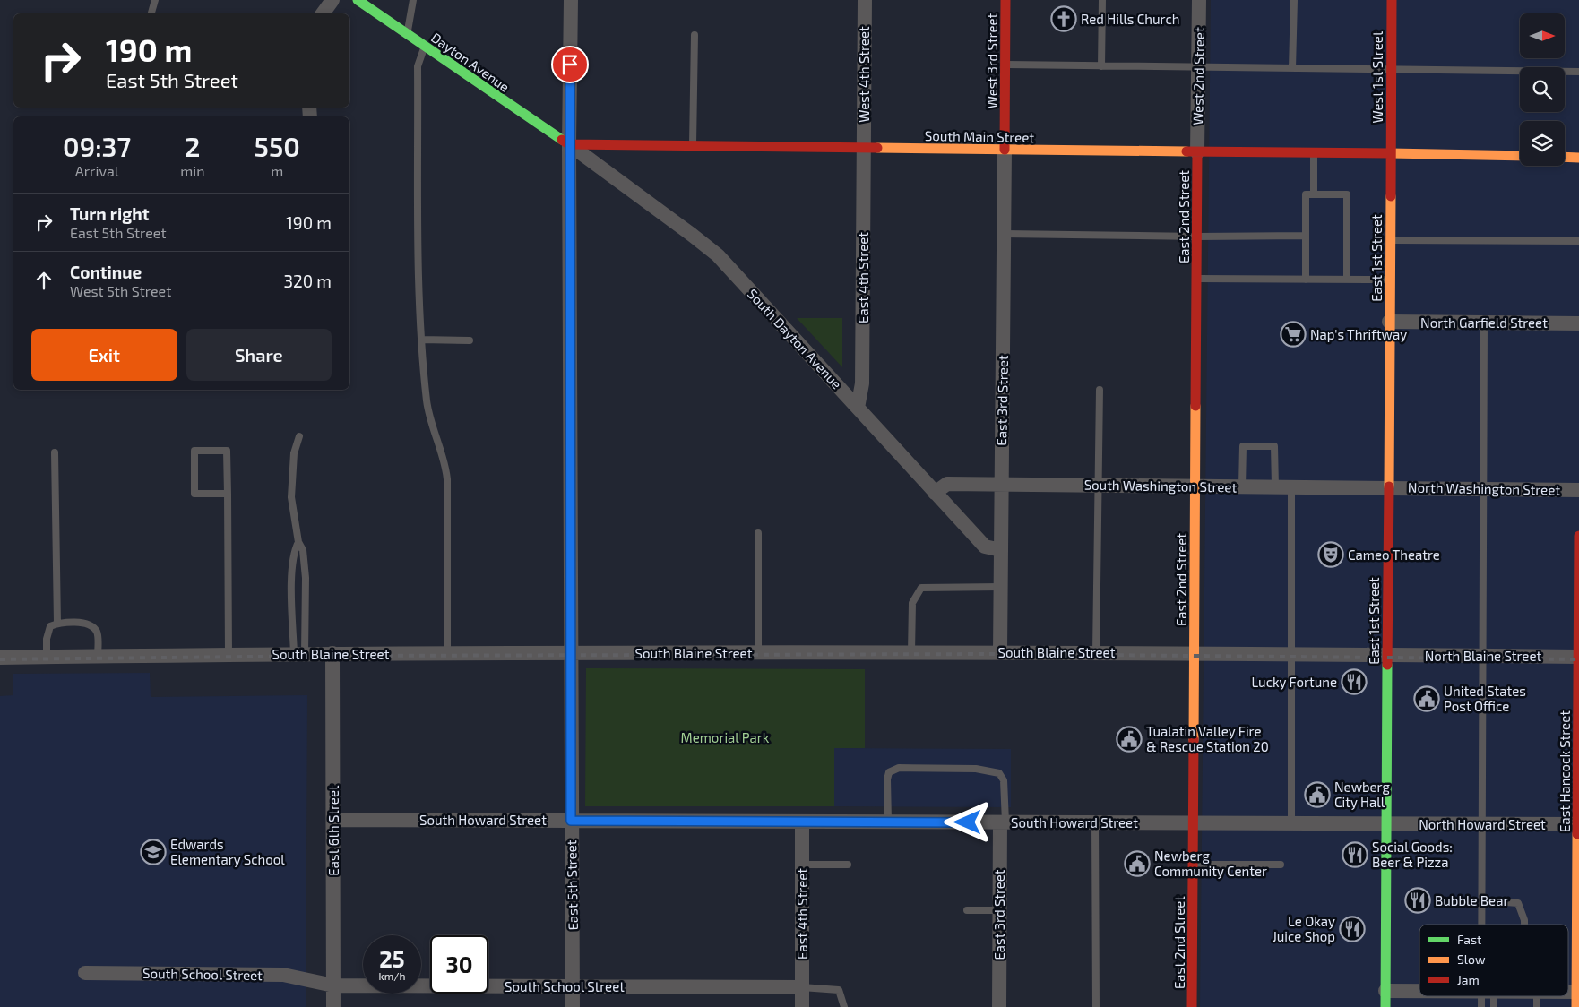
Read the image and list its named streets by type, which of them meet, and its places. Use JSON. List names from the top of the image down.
{
  "streets": {
    "street": [
      "West 3rd Street",
      "Dayton Avenue",
      "West 4th Street",
      "West 2nd Street",
      "West 1st Street",
      "South Main Street",
      "East 2nd Street",
      "East 1st Street",
      "East 4th Street",
      "North Garfield Street",
      "South Dayton Avenue",
      "East 3rd Street",
      "South Washington Street",
      "North Washington Street",
      "South Blaine Street",
      "North Blaine Street",
      "East Hancock Street",
      "South Howard Street",
      "North Howard Street",
      "East 6th Street",
      "East 5th Street",
      "South School Street"
    ]
  },
  "crossings": [
    ["West 3rd Street", "South Main Street"],
    ["West 3rd Street", "East 3rd Street"],
    ["Dayton Avenue", "South Main Street"],
    ["Dayton Avenue", "South Dayton Avenue"],
    ["Dayton Avenue", "East 5th Street"],
    ["West 4th Street", "South Main Street"],
    ["West 4th Street", "East 4th Street"],
    ["West 2nd Street", "South Main Street"],
    ["West 2nd Street", "East 2nd Street"],
    ["West 1st Street", "South Main Street"],
    ["West 1st Street", "East 1st Street"],
    ["South Main Street", "East 2nd Street"],
    ["South Main Street", "East 1st Street"],
    ["South Main Street", "East 4th Street"],
    ["South Main Street", "South Dayton Avenue"],
    ["South Main Street", "East 3rd Street"],
    ["South Main Street", "East 5th Street"],
    ["East 2nd Street", "South Washington Street"],
    ["East 2nd Street", "South Blaine Street"],
    ["East 2nd Street", "South Howard Street"],
    ["East 1st Street", "North Garfield Street"],
    ["East 1st Street", "South Washington Street"],
    ["East 1st Street", "North Washington Street"],
    ["East 1st Street", "South Blaine Street"],
    ["East 1st Street", "North Blaine Street"],
    ["East 1st Street", "South Howard Street"],
    ["East 1st Street", "North Howard Street"],
    ["East 4th Street", "South Dayton Avenue"],
    ["East 4th Street", "South Howard Street"],
    ["East 4th Street", "South School Street"],
    ["South Dayton Avenue", "East 3rd Street"],
    ["South Dayton Avenue", "South Washington Street"],
    ["South Dayton Avenue", "East 5th Street"],
    ["East 3rd Street", "South Washington Street"],
    ["East 3rd Street", "South Blaine Street"],
    ["East 3rd Street", "South Howard Street"],
    ["South Washington Street", "North Washington Street"],
    ["South Blaine Street", "North Blaine Street"],
    ["South Blaine Street", "East 6th Street"],
    ["South Blaine Street", "East 5th Street"],
    ["North Blaine Street", "East Hancock Street"],
    ["East Hancock Street", "North Howard Street"],
    ["South Howard Street", "North Howard Street"],
    ["South Howard Street", "East 6th Street"],
    ["South Howard Street", "East 5th Street"],
    ["East 6th Street", "South School Street"],
    ["East 5th Street", "South School Street"]
  ],
  "parks": ["Memorial Park"],
  "places": {
    "church": ["Red Hills Church"],
    "supermarket": ["Nap's Thriftway"],
    "theatre": ["Cameo Theatre"],
    "restaurant": [
      "Lucky Fortune",
      "Social Goods: Beer & Pizza",
      "Bubble Bear",
      "Le Okay Juice Shop"
    ],
    "public building": [
      "United States Post Office",
      "Tualatin Valley Fire & Rescue Station 20",
      "Newberg City Hall",
      "Newberg Community Center"
    ],
    "school or university": ["Edwards Elementary School"]
  },
  "legend": ["Fast", "Slow", "Jam"],
  "north": "right",
  "page": {
    "turn": ["190 m", "East 5th Street"],
    "eta": [
      "09:37",
      "Arrival",
      "2",
      "min",
      "550",
      "m"
    ],
    "list": [
      {
        "name": "Turn right",
        "note": "East 5th Street",
        "value": "190 m"
      },
      {
        "name": "Continue",
        "note": "West 5th Street",
        "value": "320 m"
      }
    ],
    "buttons": ["Exit", "Share"],
    "speed": "25 km/h",
    "limit": "30"
  }
}
